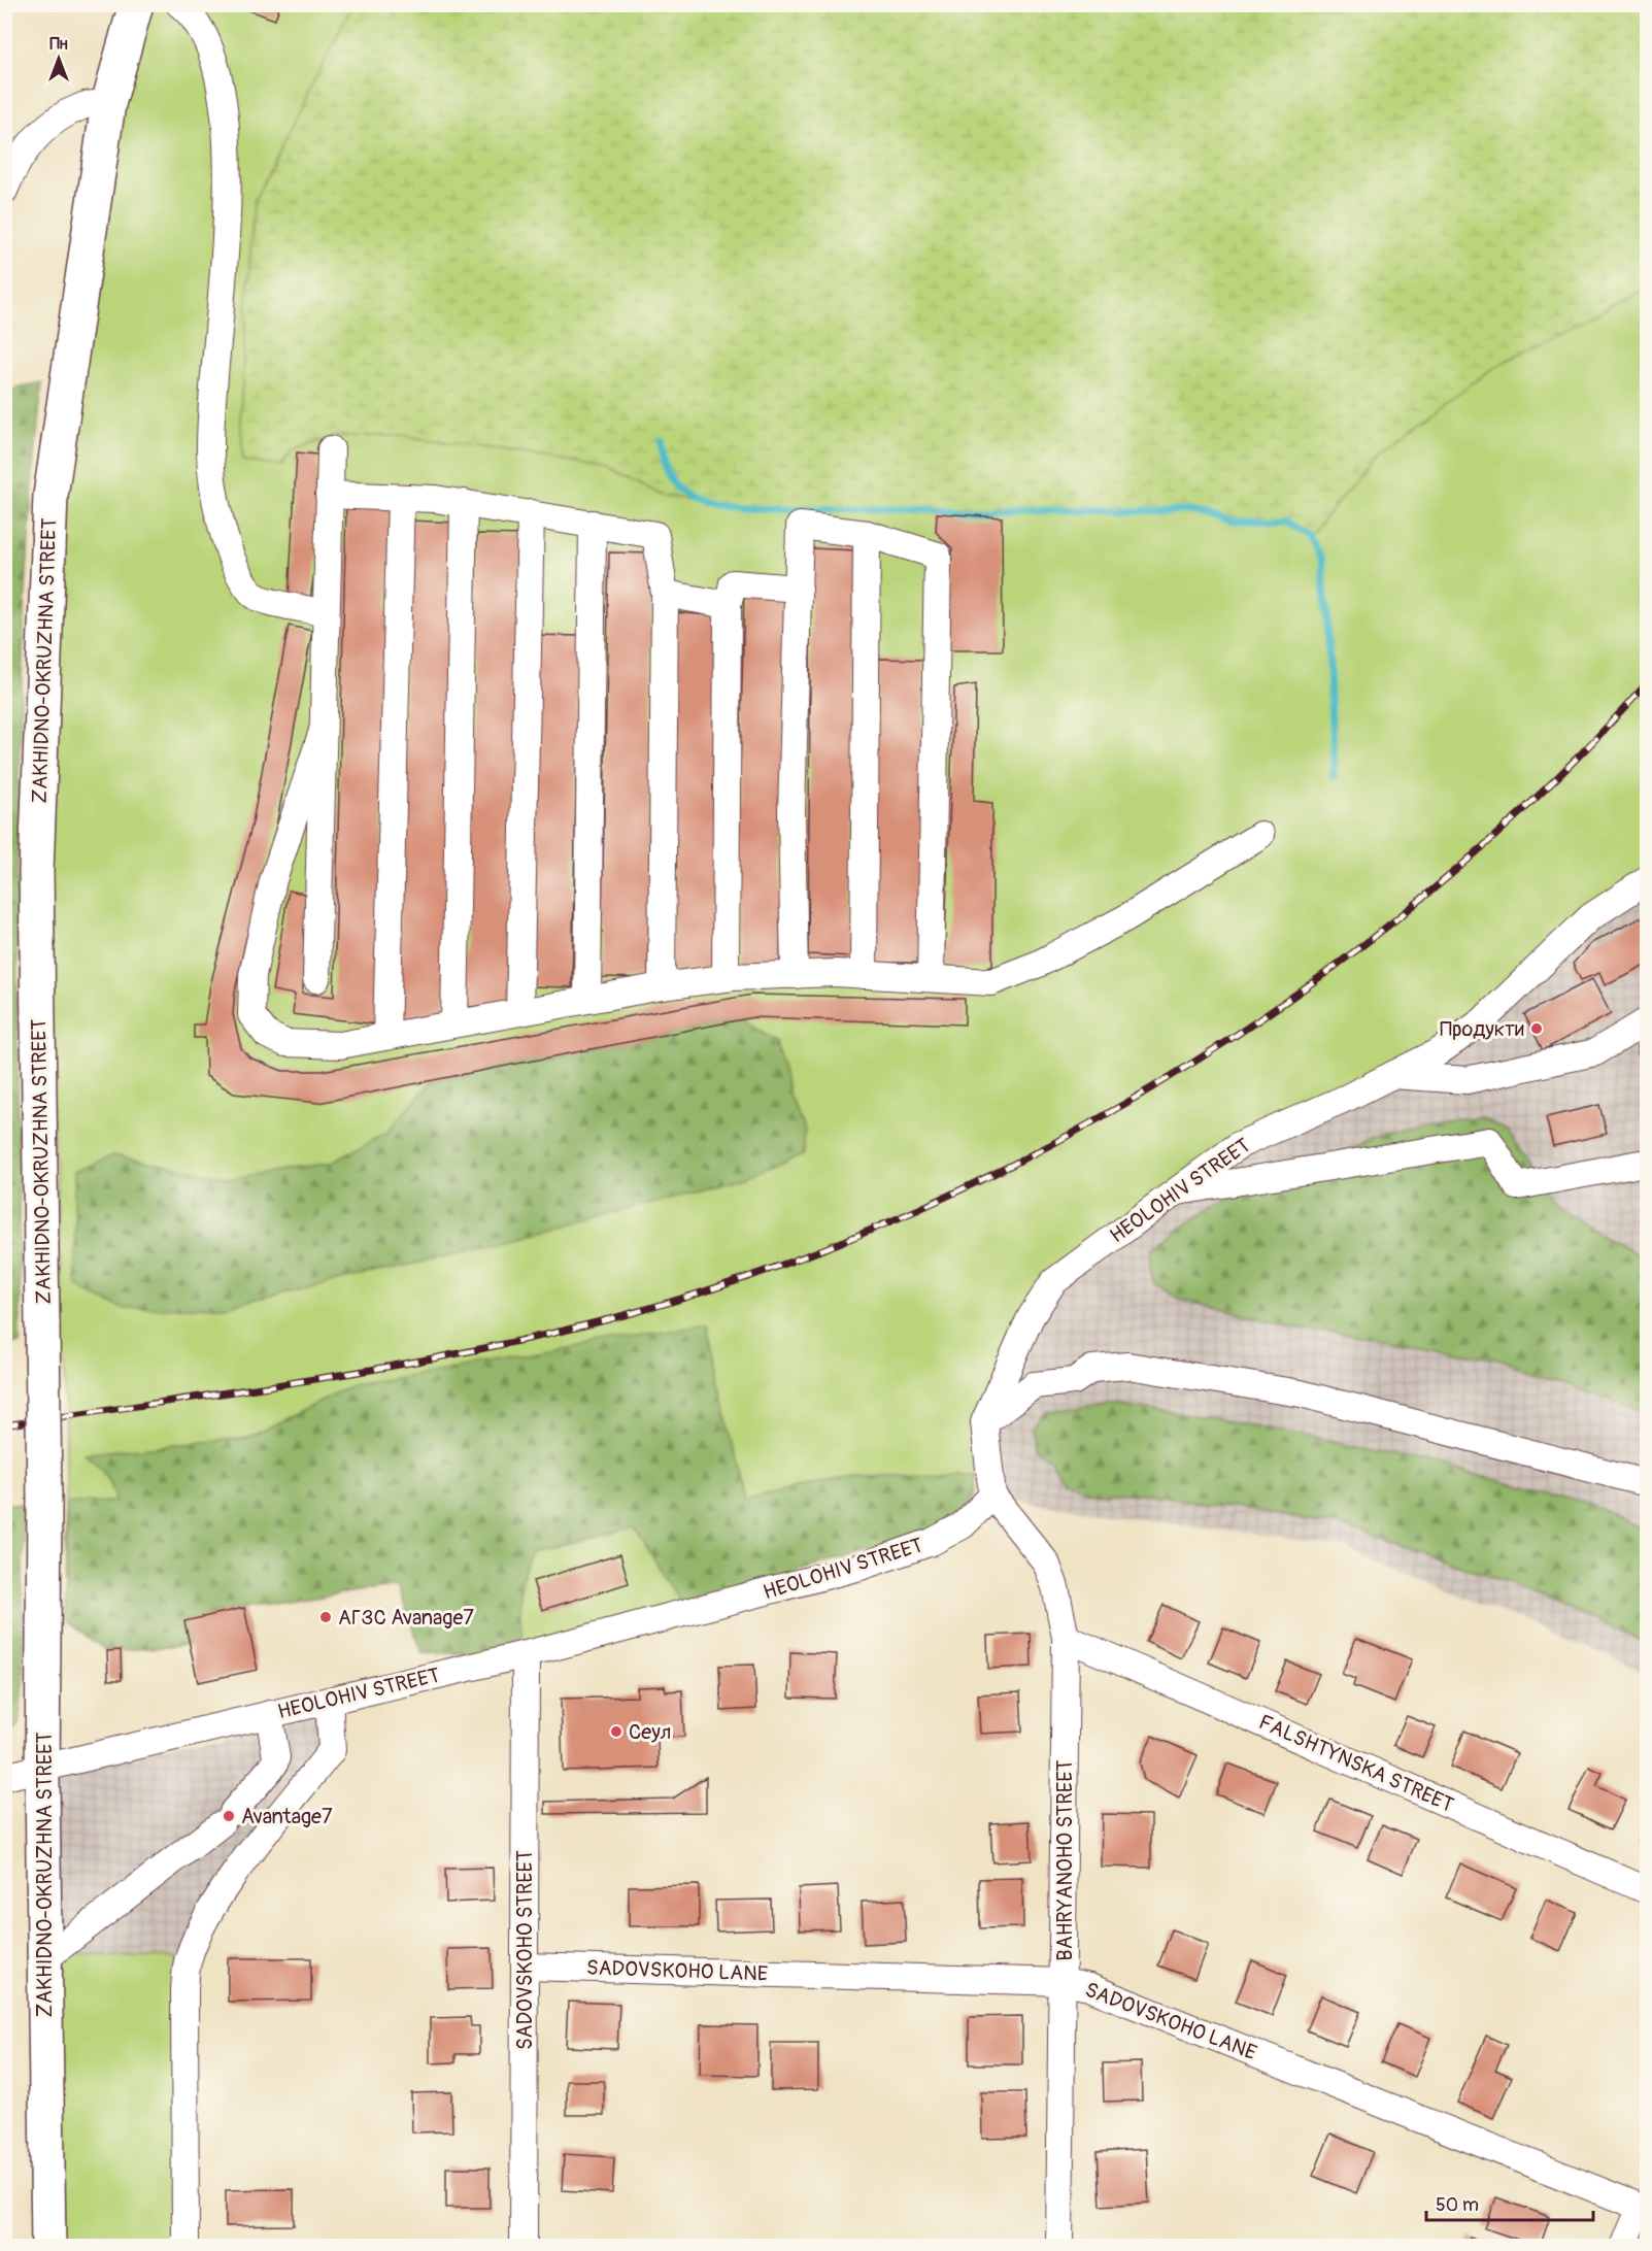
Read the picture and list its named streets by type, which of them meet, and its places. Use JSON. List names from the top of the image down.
{
  "streets": {
    "main road": ["ZAKHIDNO-OKRUZHNA STREET"],
    "street": [
      "HEOLOHIV STREET",
      "FALSHTYNSKA STREET",
      "BAHRYANOHO STREET",
      "SADOVSKOHO STREET",
      "SADOVSKOHO LANE"
    ]
  },
  "crossings": [
    ["ZAKHIDNO-OKRUZHNA STREET", "HEOLOHIV STREET"],
    ["HEOLOHIV STREET", "BAHRYANOHO STREET"],
    ["HEOLOHIV STREET", "SADOVSKOHO STREET"],
    ["FALSHTYNSKA STREET", "BAHRYANOHO STREET"],
    ["BAHRYANOHO STREET", "SADOVSKOHO LANE"],
    ["SADOVSKOHO STREET", "SADOVSKOHO LANE"]
  ],
  "places": [
    "Продукти",
    "АГЗС Avanage7",
    "Сеул",
    "Avantage7"
  ],
  "scale_bar": "50 m",
  "north": "top"
}
